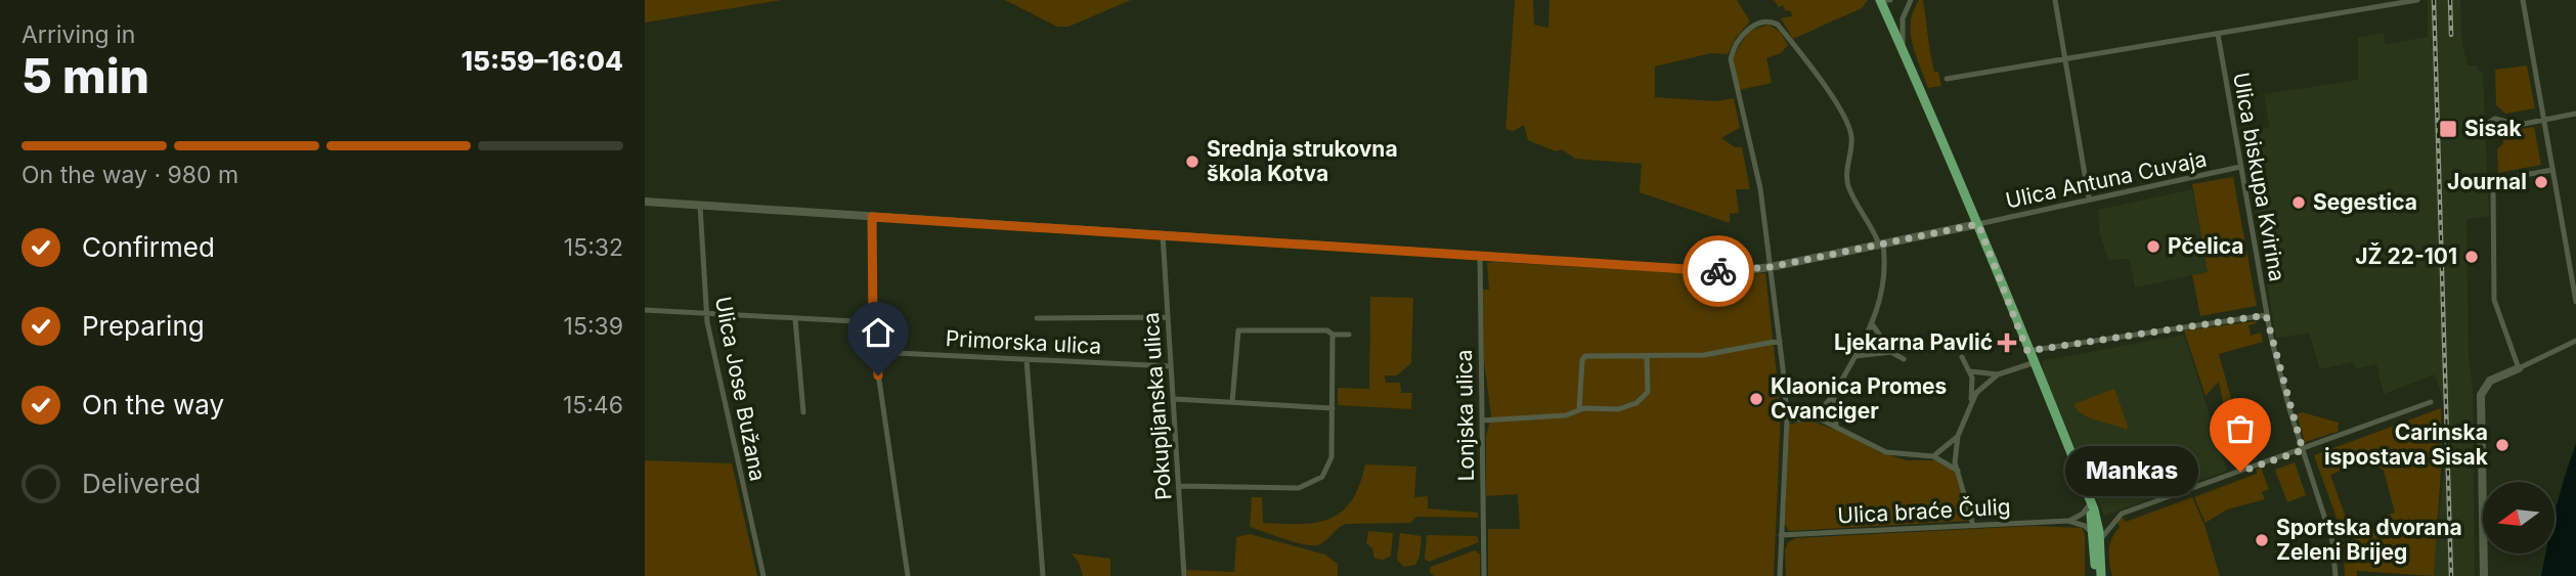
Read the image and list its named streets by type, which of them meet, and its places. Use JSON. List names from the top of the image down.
{
  "streets": {
    "street": [
      "Ulica biskupa Kvirina",
      "Ulica Antuna Cuvaja",
      "Primorska ulica",
      "Ulica Jose Bužana",
      "Pokupljanska ulica",
      "Lonjska ulica",
      "Ulica braće Čulig"
    ]
  },
  "crossings": [
    ["Ulica biskupa Kvirina", "Ulica Antuna Cuvaja"],
    ["Primorska ulica", "Pokupljanska ulica"]
  ],
  "places": {
    "transit": ["Sisak"],
    "other": [
      "Srednja strukovna škola Kotva",
      "Journal",
      "Segestica",
      "Pčelica",
      "JŽ 22-101",
      "Klaonica Promes Cvanciger",
      "Carinska ispostava Sisak",
      "Mankas",
      "Sportska dvorana Zeleni Brijeg"
    ],
    "health": ["Ljekarna Pavlić"]
  },
  "north": "left",
  "page": {
    "heading": ["5 min", "Arriving in", "15:59–16:04"],
    "bar": "On the way · 980 m",
    "list": [
      ["Confirmed", "15:32"],
      ["Preparing", "15:39"],
      ["On the way", "15:46"],
      "Delivered"
    ],
    "bubble": "Mankas"
  }
}
